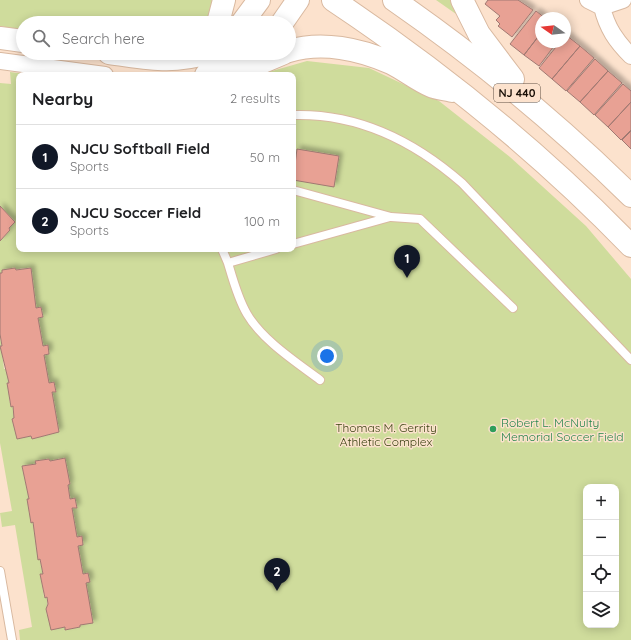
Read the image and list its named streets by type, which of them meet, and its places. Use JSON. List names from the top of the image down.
{
  "streets": {
    "highway": ["NJ 440"]
  },
  "parks": ["Thomas M. Gerrity Athletic Complex"],
  "places": ["Robert L. McNulty Memorial Soccer Field"],
  "north": "left",
  "page": {
    "search": "Search here",
    "heading": ["Nearby", "2 results"],
    "list": [
      {
        "mark": "1",
        "name": "NJCU Softball Field",
        "note": "Sports",
        "value": "50 m"
      },
      {
        "mark": "2",
        "name": "NJCU Soccer Field",
        "note": "Sports",
        "value": "100 m"
      }
    ],
    "pins": ["1", "2"],
    "map_buttons": ["+", "−"]
  }
}
